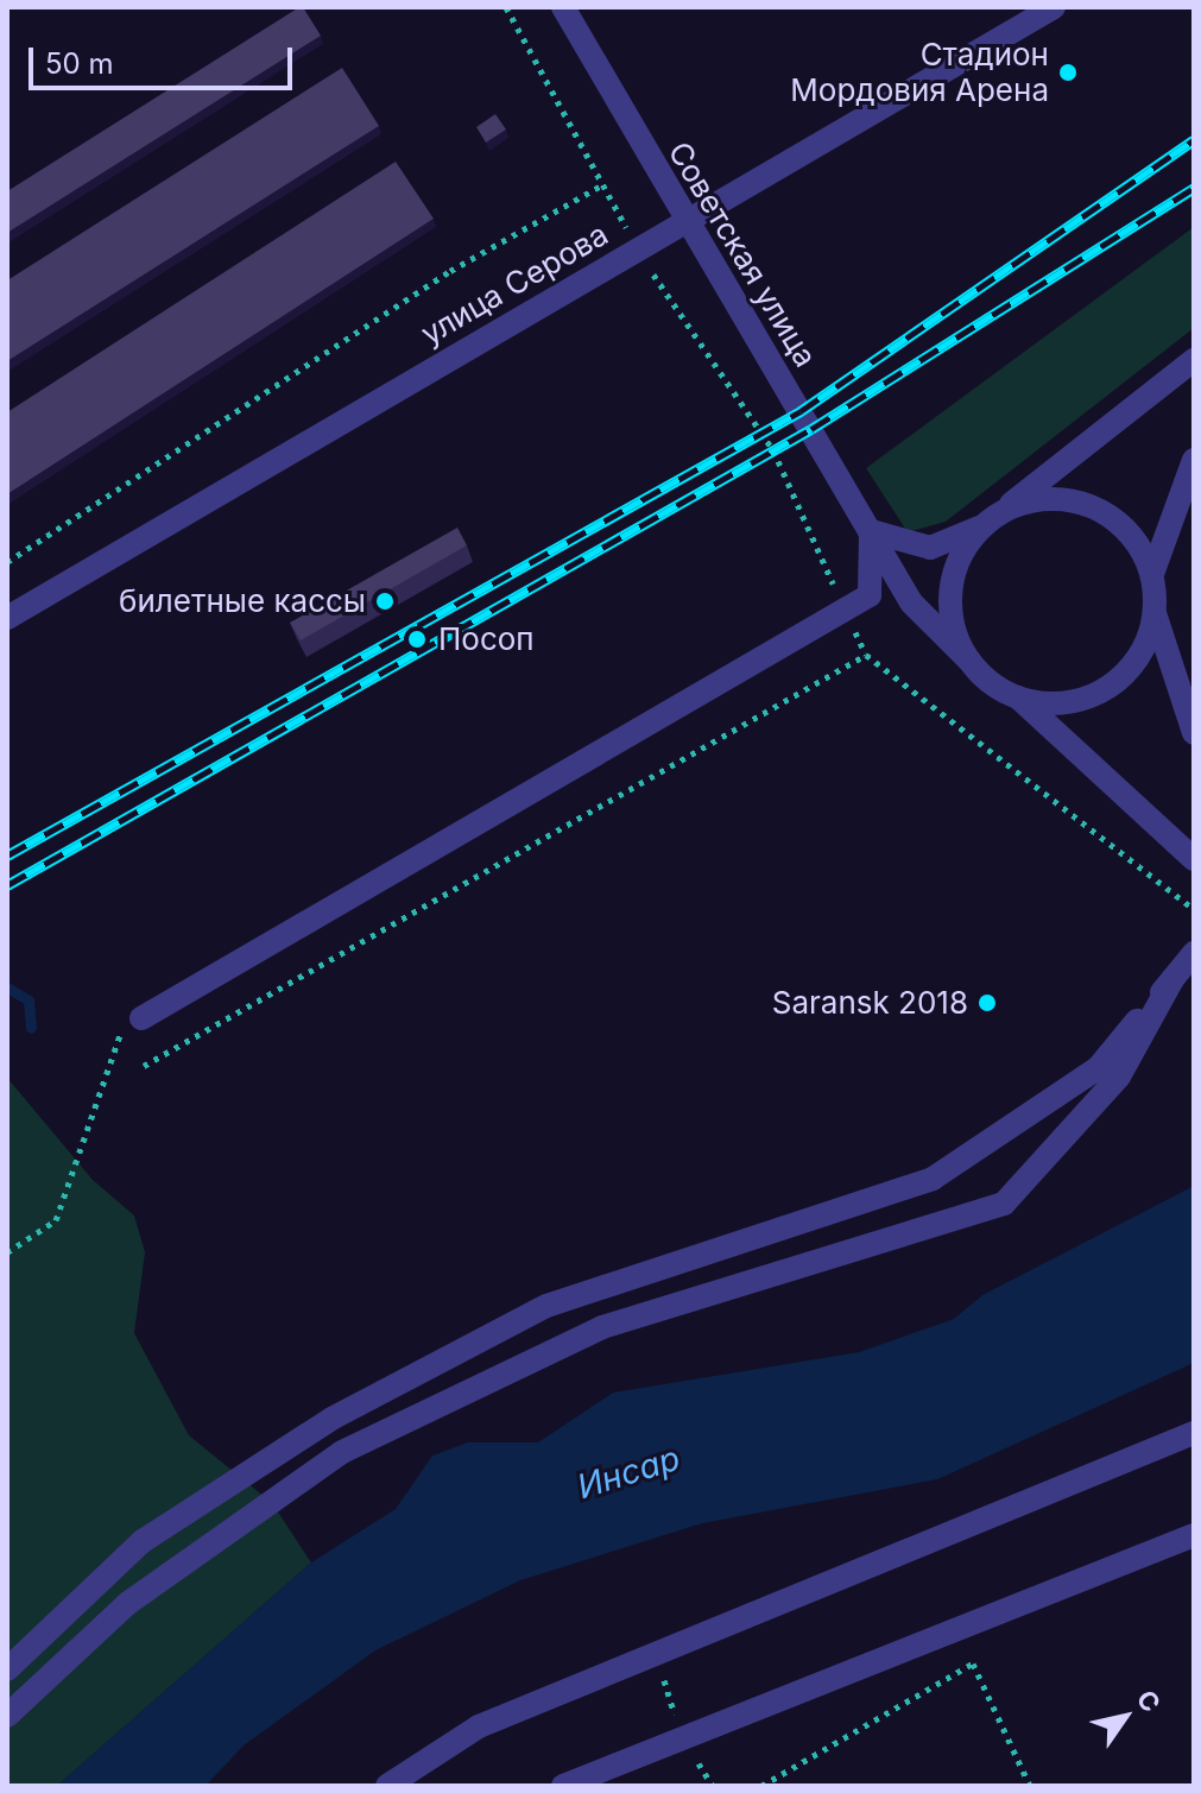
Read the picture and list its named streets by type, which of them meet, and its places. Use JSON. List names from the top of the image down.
{
  "streets": {
    "street": ["Советская улица", "улица Серова"]
  },
  "crossings": [
    ["Советская улица", "улица Серова"]
  ],
  "water": ["Инсар"],
  "places": [
    "Стадион Мордовия Арена",
    "билетные кассы",
    "Посоп",
    "Saransk 2018"
  ],
  "scale_bar": "50 m",
  "north": "top right"
}
